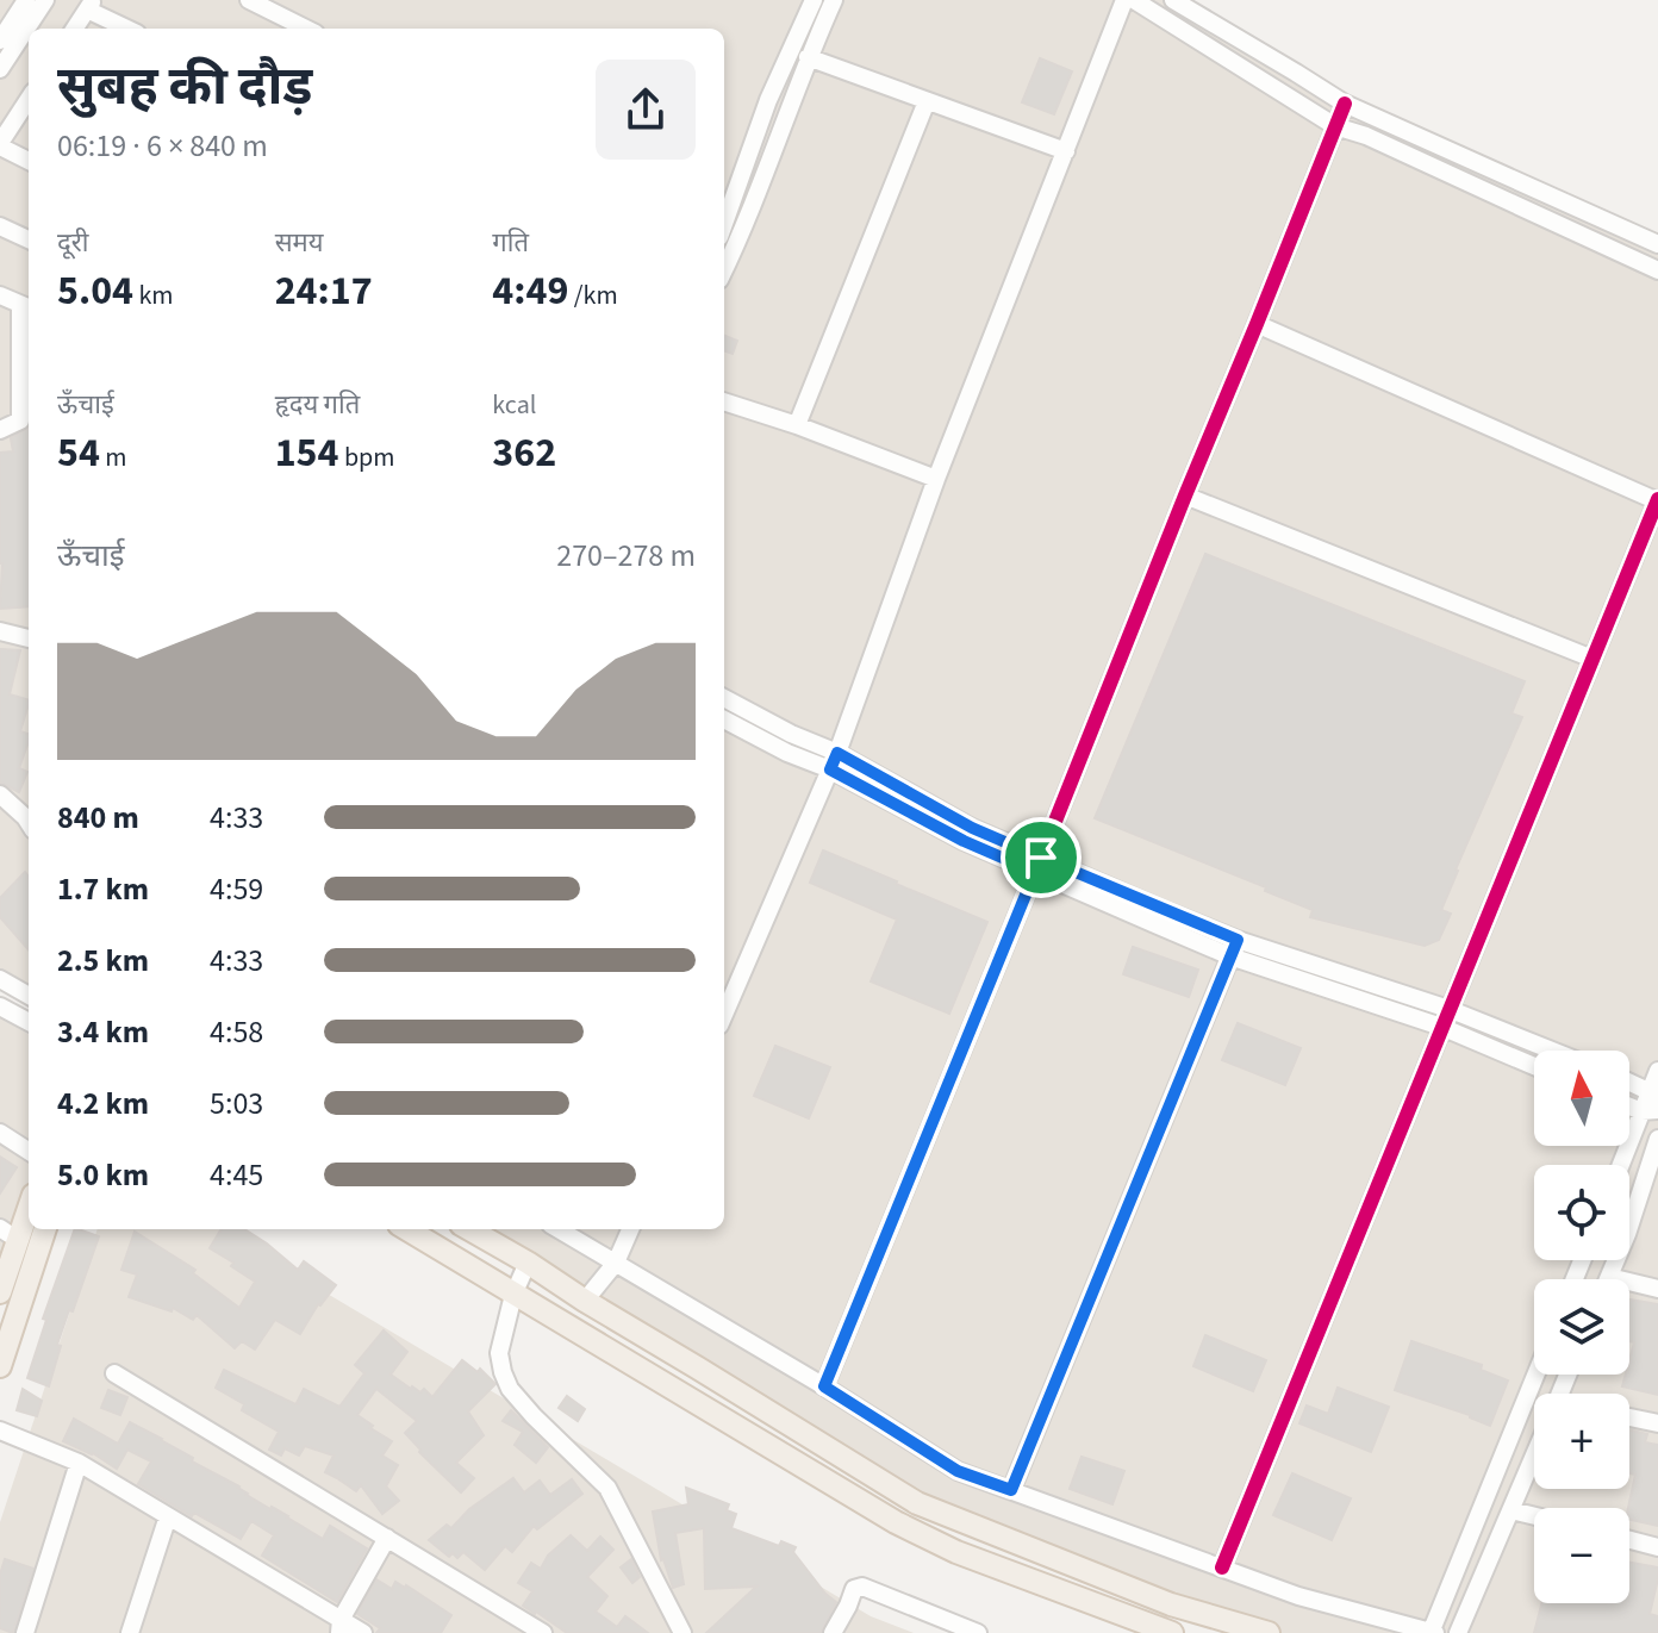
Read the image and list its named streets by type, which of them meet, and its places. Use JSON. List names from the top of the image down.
{
  "north": "top",
  "page": {
    "heading": ["सुबह की दौड़", "06:19 · 6 × 840 m"],
    "stats": [
      ["दूरी", "5.04 km"],
      ["समय", "24:17"],
      ["गति", "4:49 /km"],
      ["ऊँचाई", "54 m"],
      ["हृदय गति", "154 bpm"],
      ["kcal", "362"]
    ],
    "chart": ["ऊँचाई", "270–278 m"],
    "list": [
      {
        "name": "840 m",
        "note": "4:33"
      },
      {
        "name": "1.7 km",
        "note": "4:59"
      },
      {
        "name": "2.5 km",
        "note": "4:33"
      },
      {
        "name": "3.4 km",
        "note": "4:58"
      },
      {
        "name": "4.2 km",
        "note": "5:03"
      },
      {
        "name": "5.0 km",
        "note": "4:45"
      }
    ],
    "map_buttons": ["+", "−"]
  }
}
